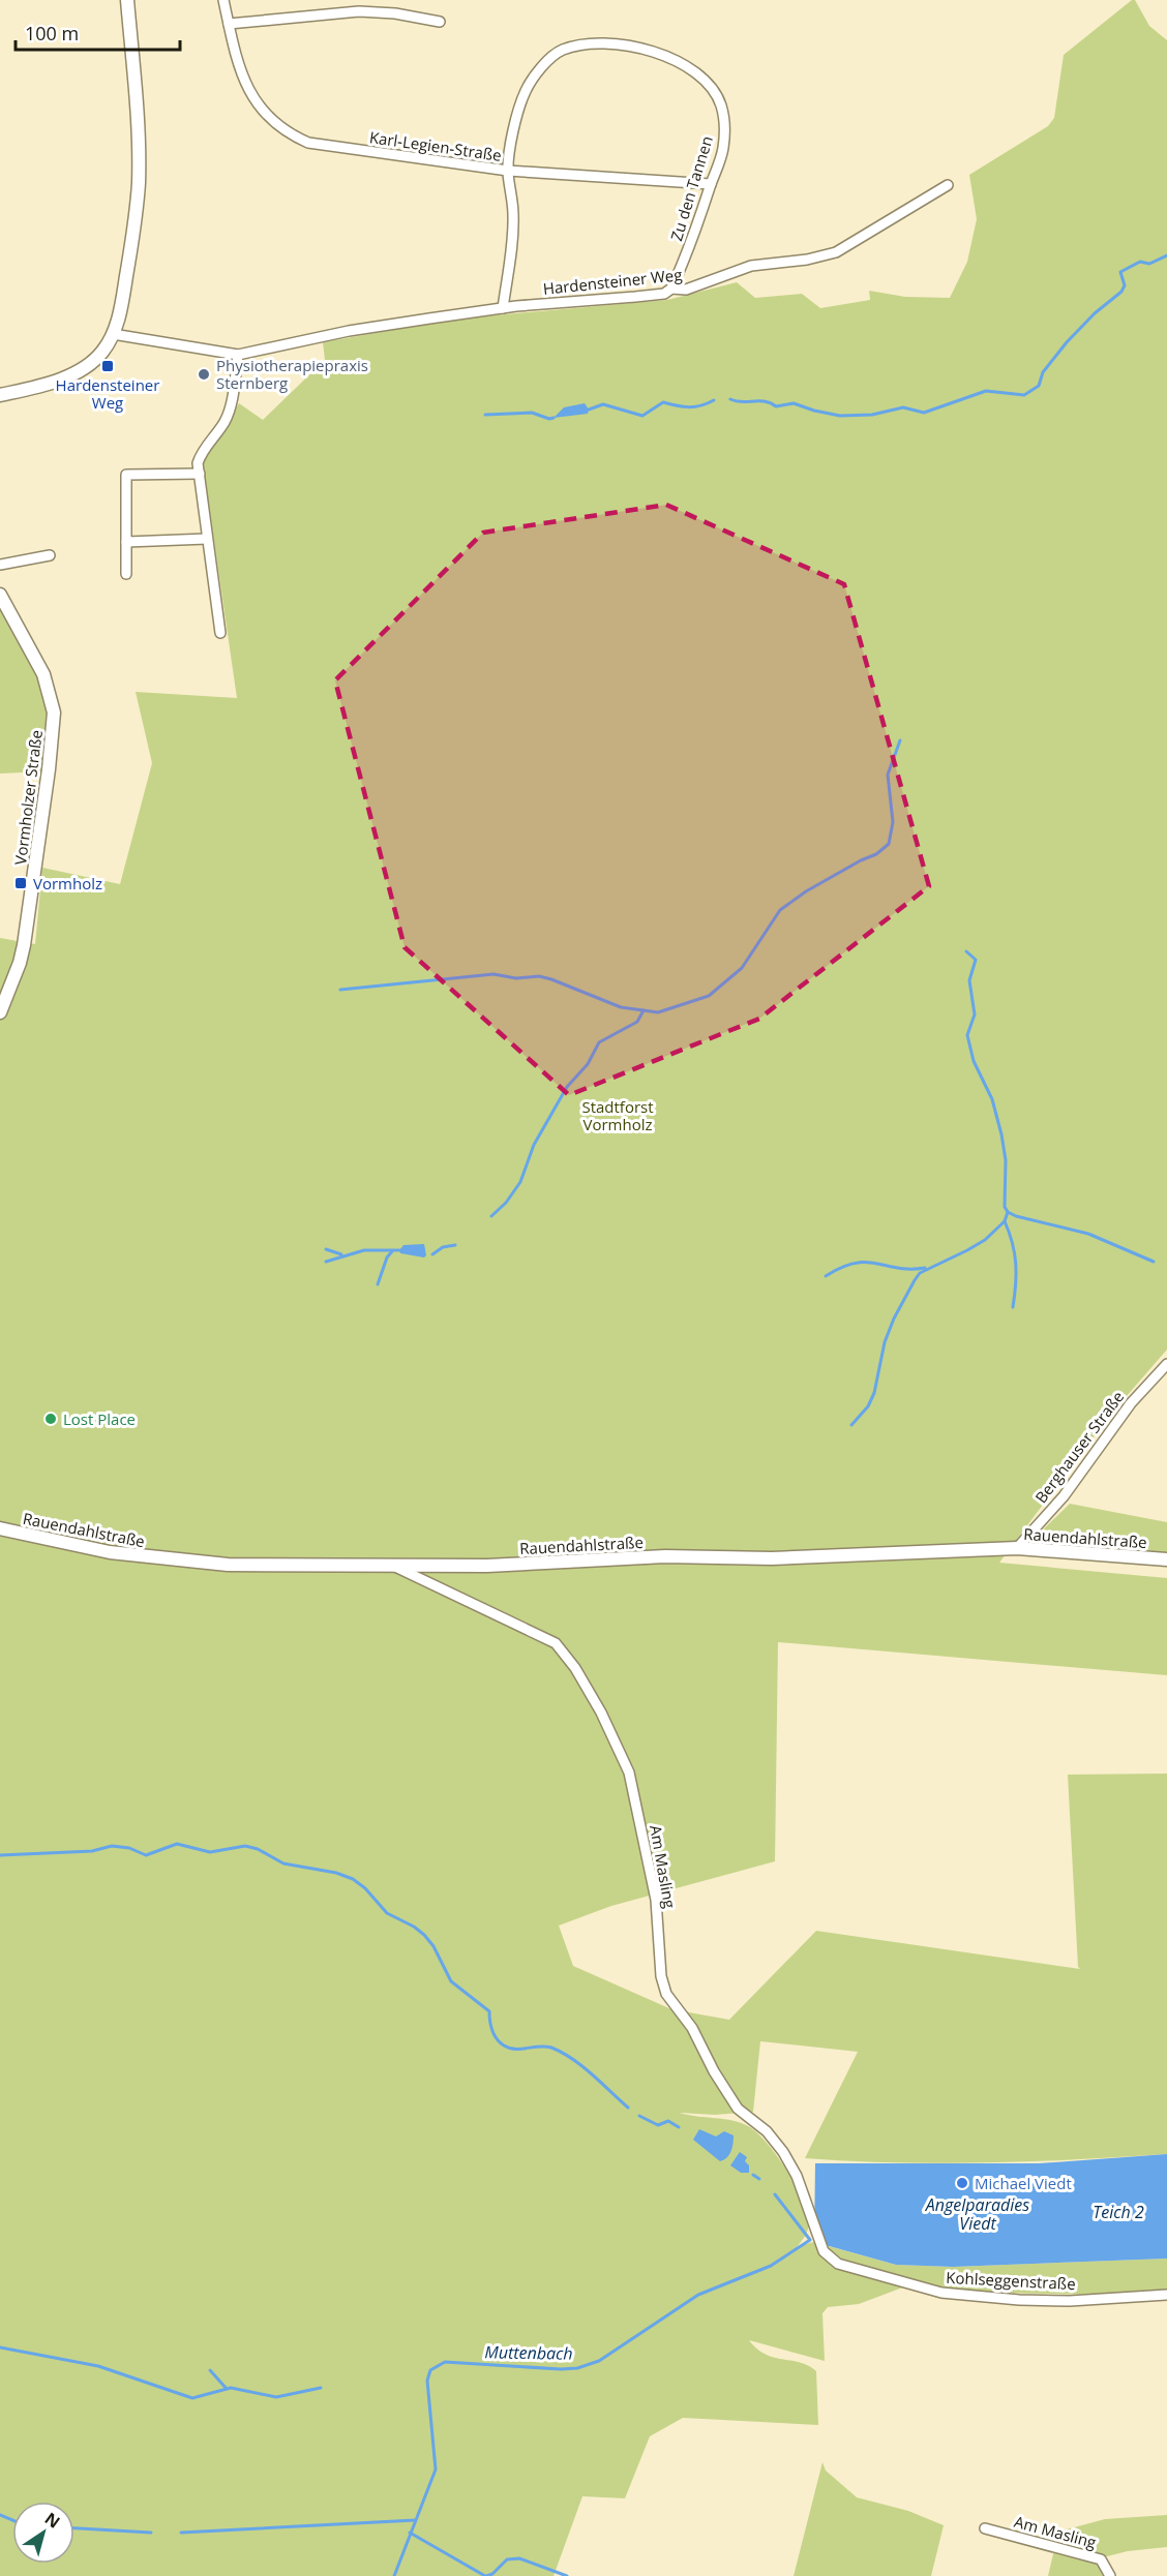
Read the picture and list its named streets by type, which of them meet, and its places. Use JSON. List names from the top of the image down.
{
  "streets": {
    "street": [
      "Karl-Legien-Straße",
      "Zu den Tannen",
      "Hardensteiner Weg",
      "Vormholzer Straße",
      "Berghauser Straße",
      "Rauendahlstraße",
      "Am Masling",
      "Kohlseggenstraße"
    ]
  },
  "crossings": [
    ["Karl-Legien-Straße", "Zu den Tannen"],
    ["Zu den Tannen", "Hardensteiner Weg"],
    ["Berghauser Straße", "Rauendahlstraße"],
    ["Rauendahlstraße", "Am Masling"],
    ["Am Masling", "Kohlseggenstraße"]
  ],
  "water": ["Angelparadies Viedt", "Teich 2", "Muttenbach"],
  "parks": ["Stadtforst Vormholz"],
  "places": {
    "transit": ["Hardensteiner Weg", "Vormholz"],
    "other": ["Physiotherapiepraxis Sternberg", "Lost Place", "Michael Viedt"]
  },
  "scale_bar": "100 m",
  "north": "top right"
}
